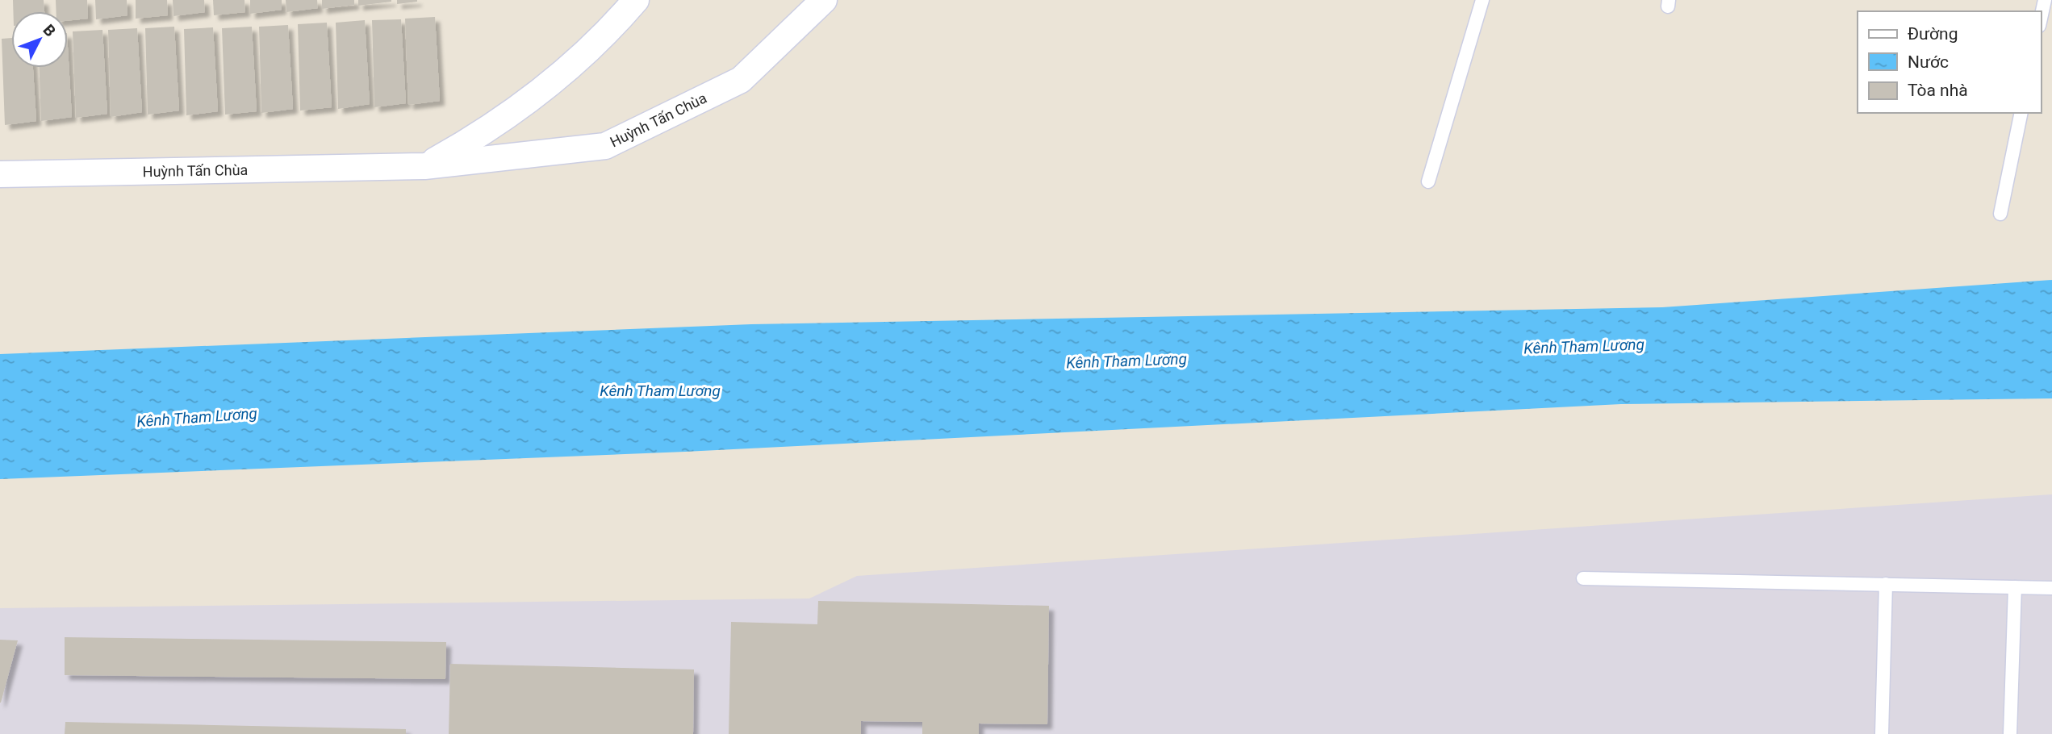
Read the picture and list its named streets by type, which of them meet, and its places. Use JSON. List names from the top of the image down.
{
  "streets": {
    "street": ["Huỳnh Tấn Chùa"]
  },
  "water": ["Kênh Tham Lương"],
  "legend": ["Đường", "Nước", "Tòa nhà"],
  "north": "top right"
}
